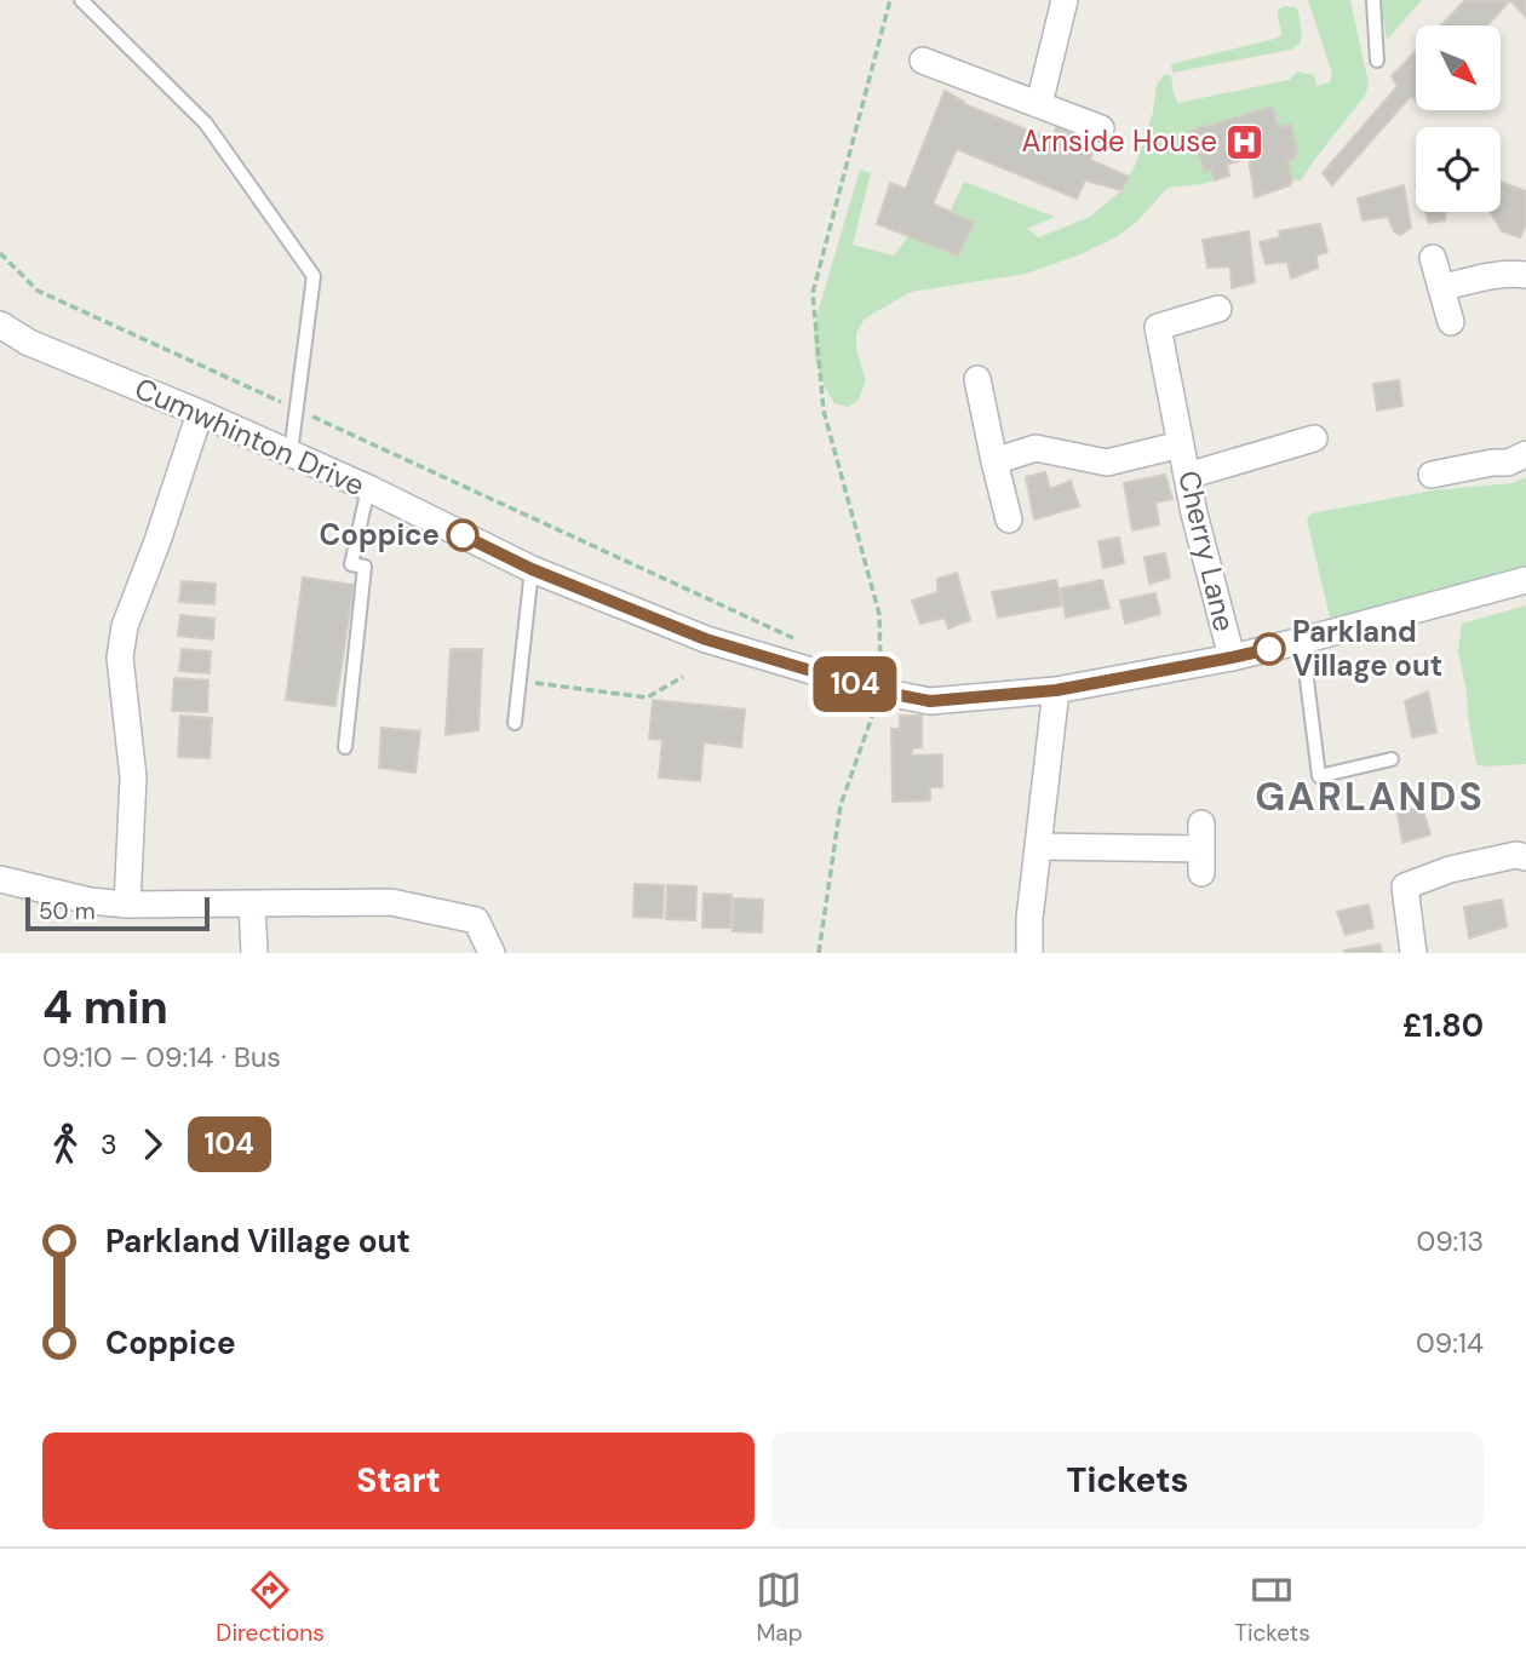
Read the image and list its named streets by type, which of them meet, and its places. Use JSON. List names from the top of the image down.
{
  "streets": {
    "street": ["Cumwhinton Drive", "Cherry Lane"]
  },
  "crossings": [
    ["Cumwhinton Drive", "Cherry Lane"]
  ],
  "districts": ["GARLANDS"],
  "places": {
    "hospital": ["Arnside House"],
    "other": ["Coppice", "Parkland Village out"]
  },
  "lines": ["bus line 104"],
  "scale_bar": "50 m",
  "north": "bottom right",
  "page": {
    "on_map": "104",
    "scale": "50 m",
    "heading": ["4 min", "09:10 – 09:14 · Bus", "£1.80"],
    "legs": ["3", "104"],
    "list": [
      {
        "name": "Parkland Village out",
        "value": "09:13"
      },
      {
        "name": "Coppice",
        "value": "09:14"
      }
    ],
    "buttons": ["Start", "Tickets"],
    "tabs": ["Directions", "Map", "Tickets"]
  }
}
